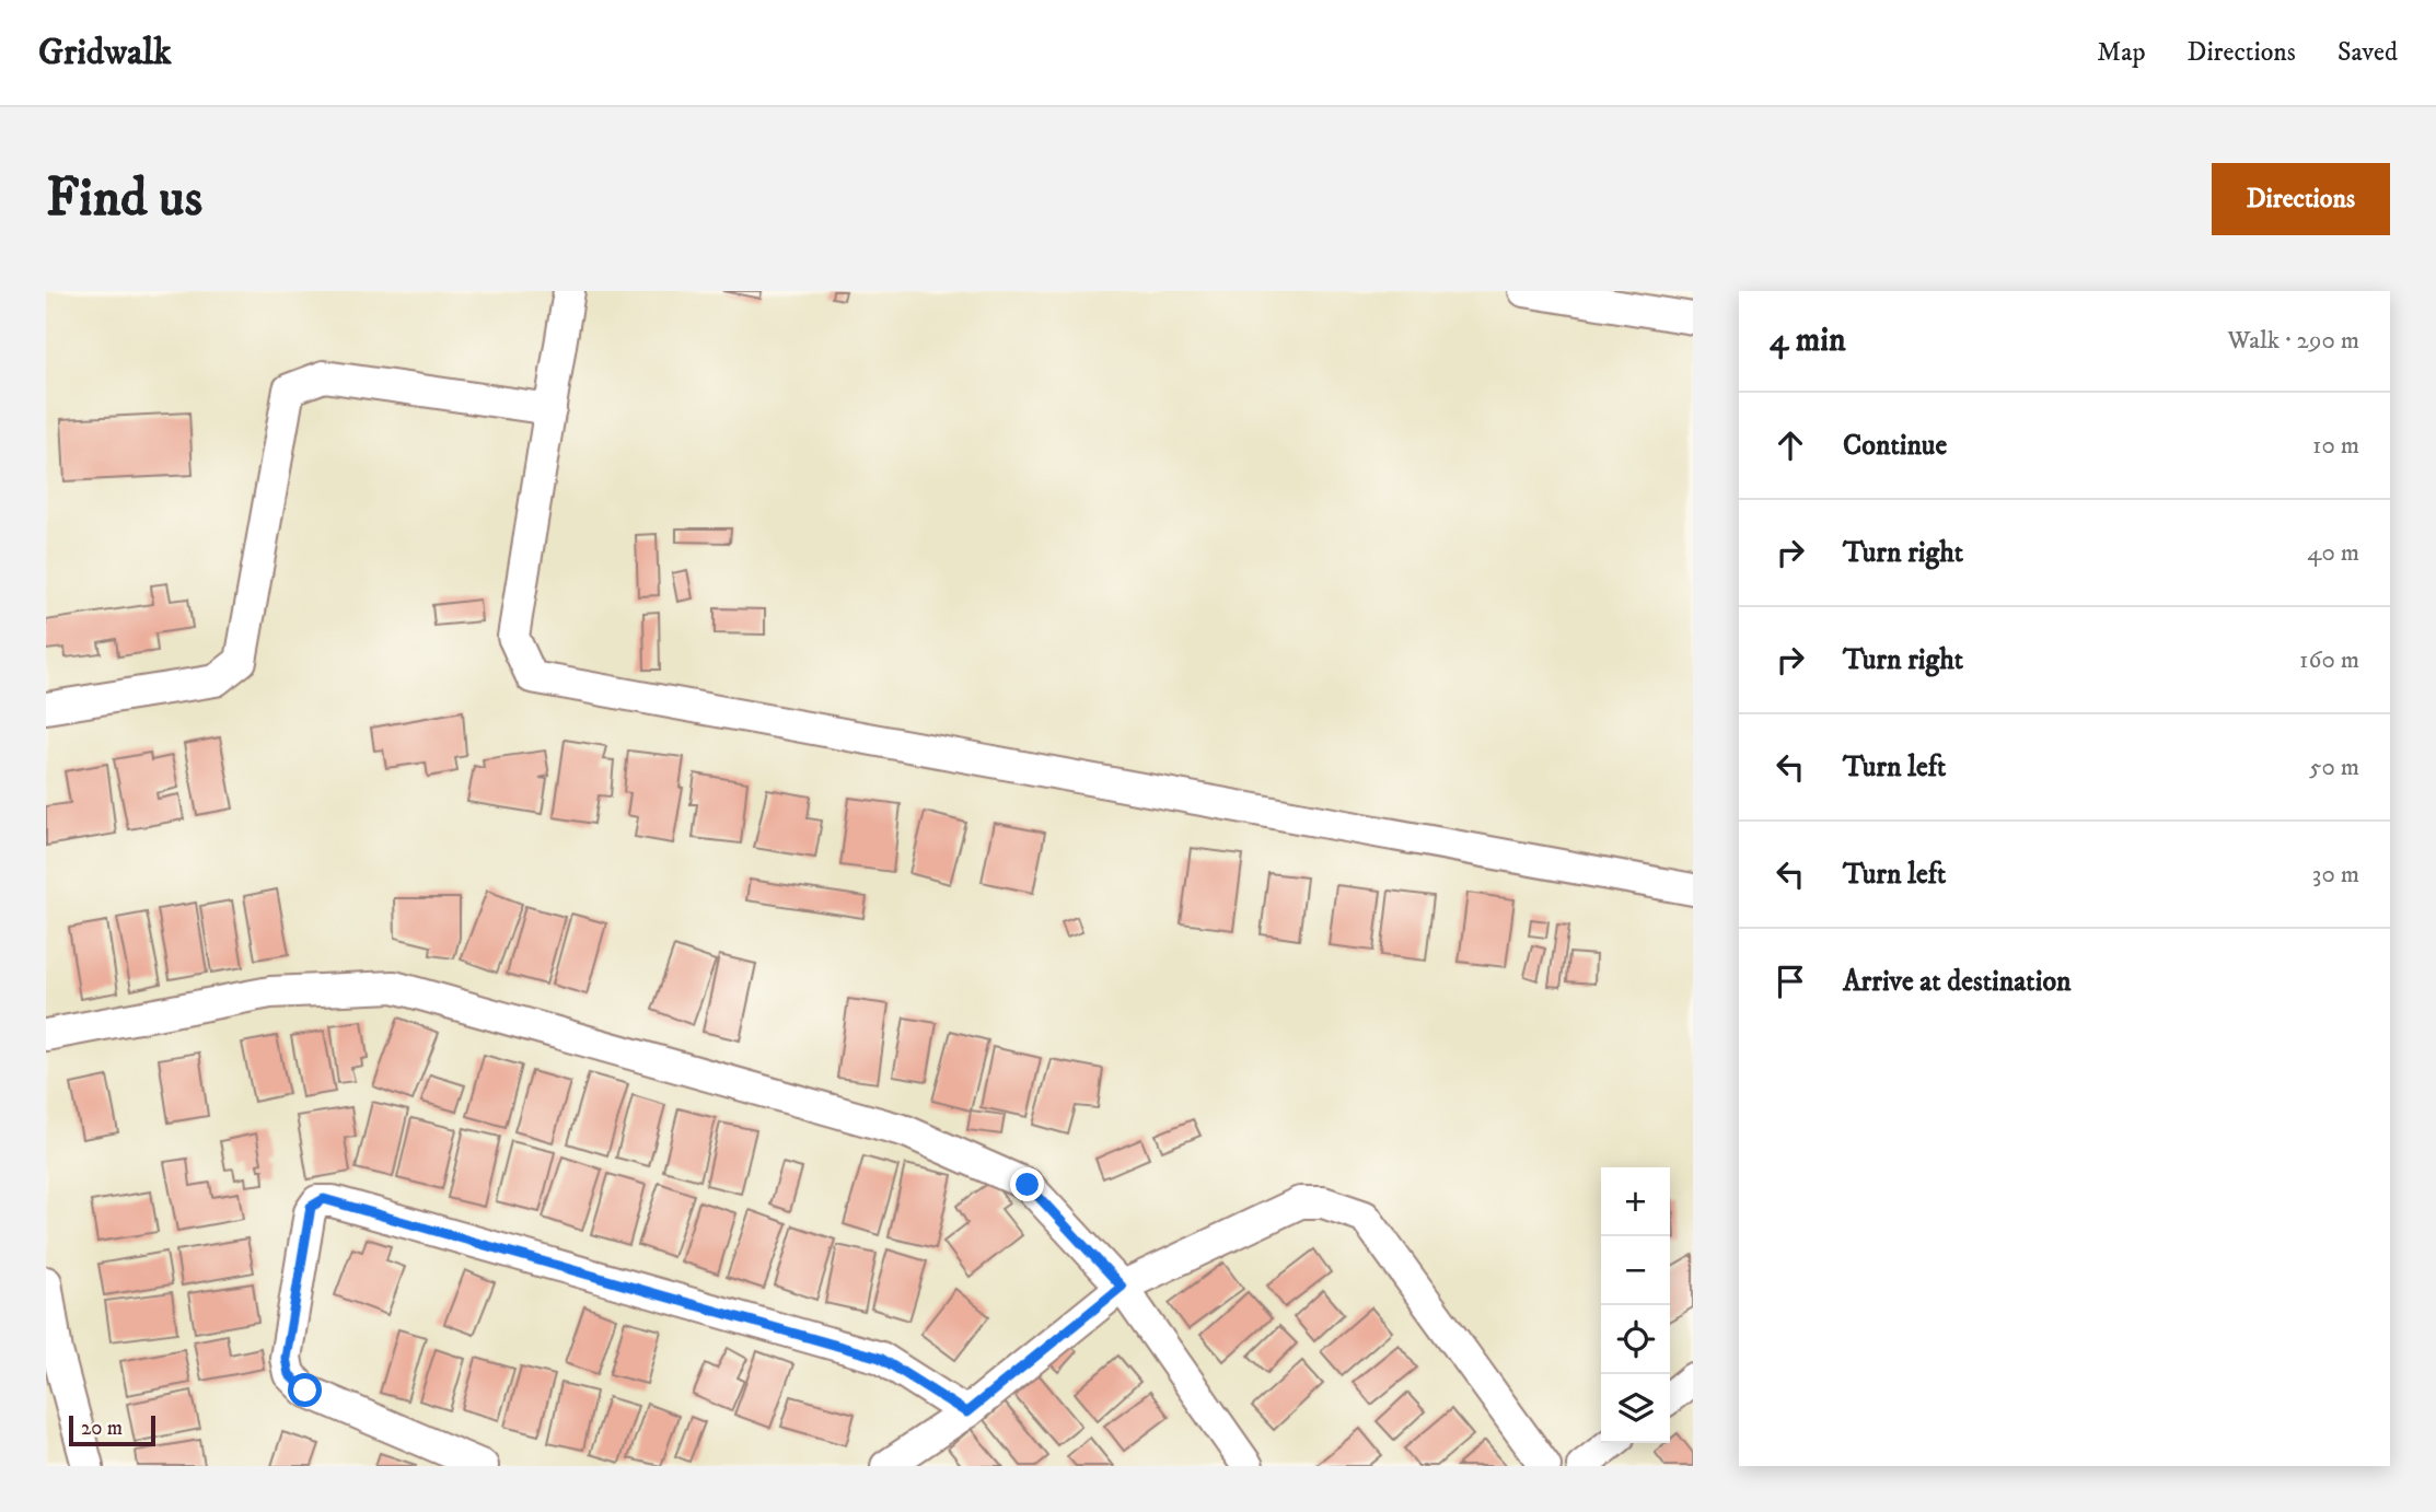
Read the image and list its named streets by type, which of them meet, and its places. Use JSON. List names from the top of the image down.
{
  "scale_bar": "20 m",
  "page": {
    "header": "Gridwalk",
    "nav": ["Map", "Directions", "Saved"],
    "buttons": "Directions",
    "title": "Find us",
    "heading": ["4 min", "Walk · 290 m"],
    "list": [
      ["Continue", "10 m"],
      ["Turn right", "40 m"],
      ["Turn right", "160 m"],
      ["Turn left", "50 m"],
      ["Turn left", "30 m"],
      "Arrive at destination"
    ],
    "map_buttons": ["+", "−"],
    "scale": "20 m"
  }
}
